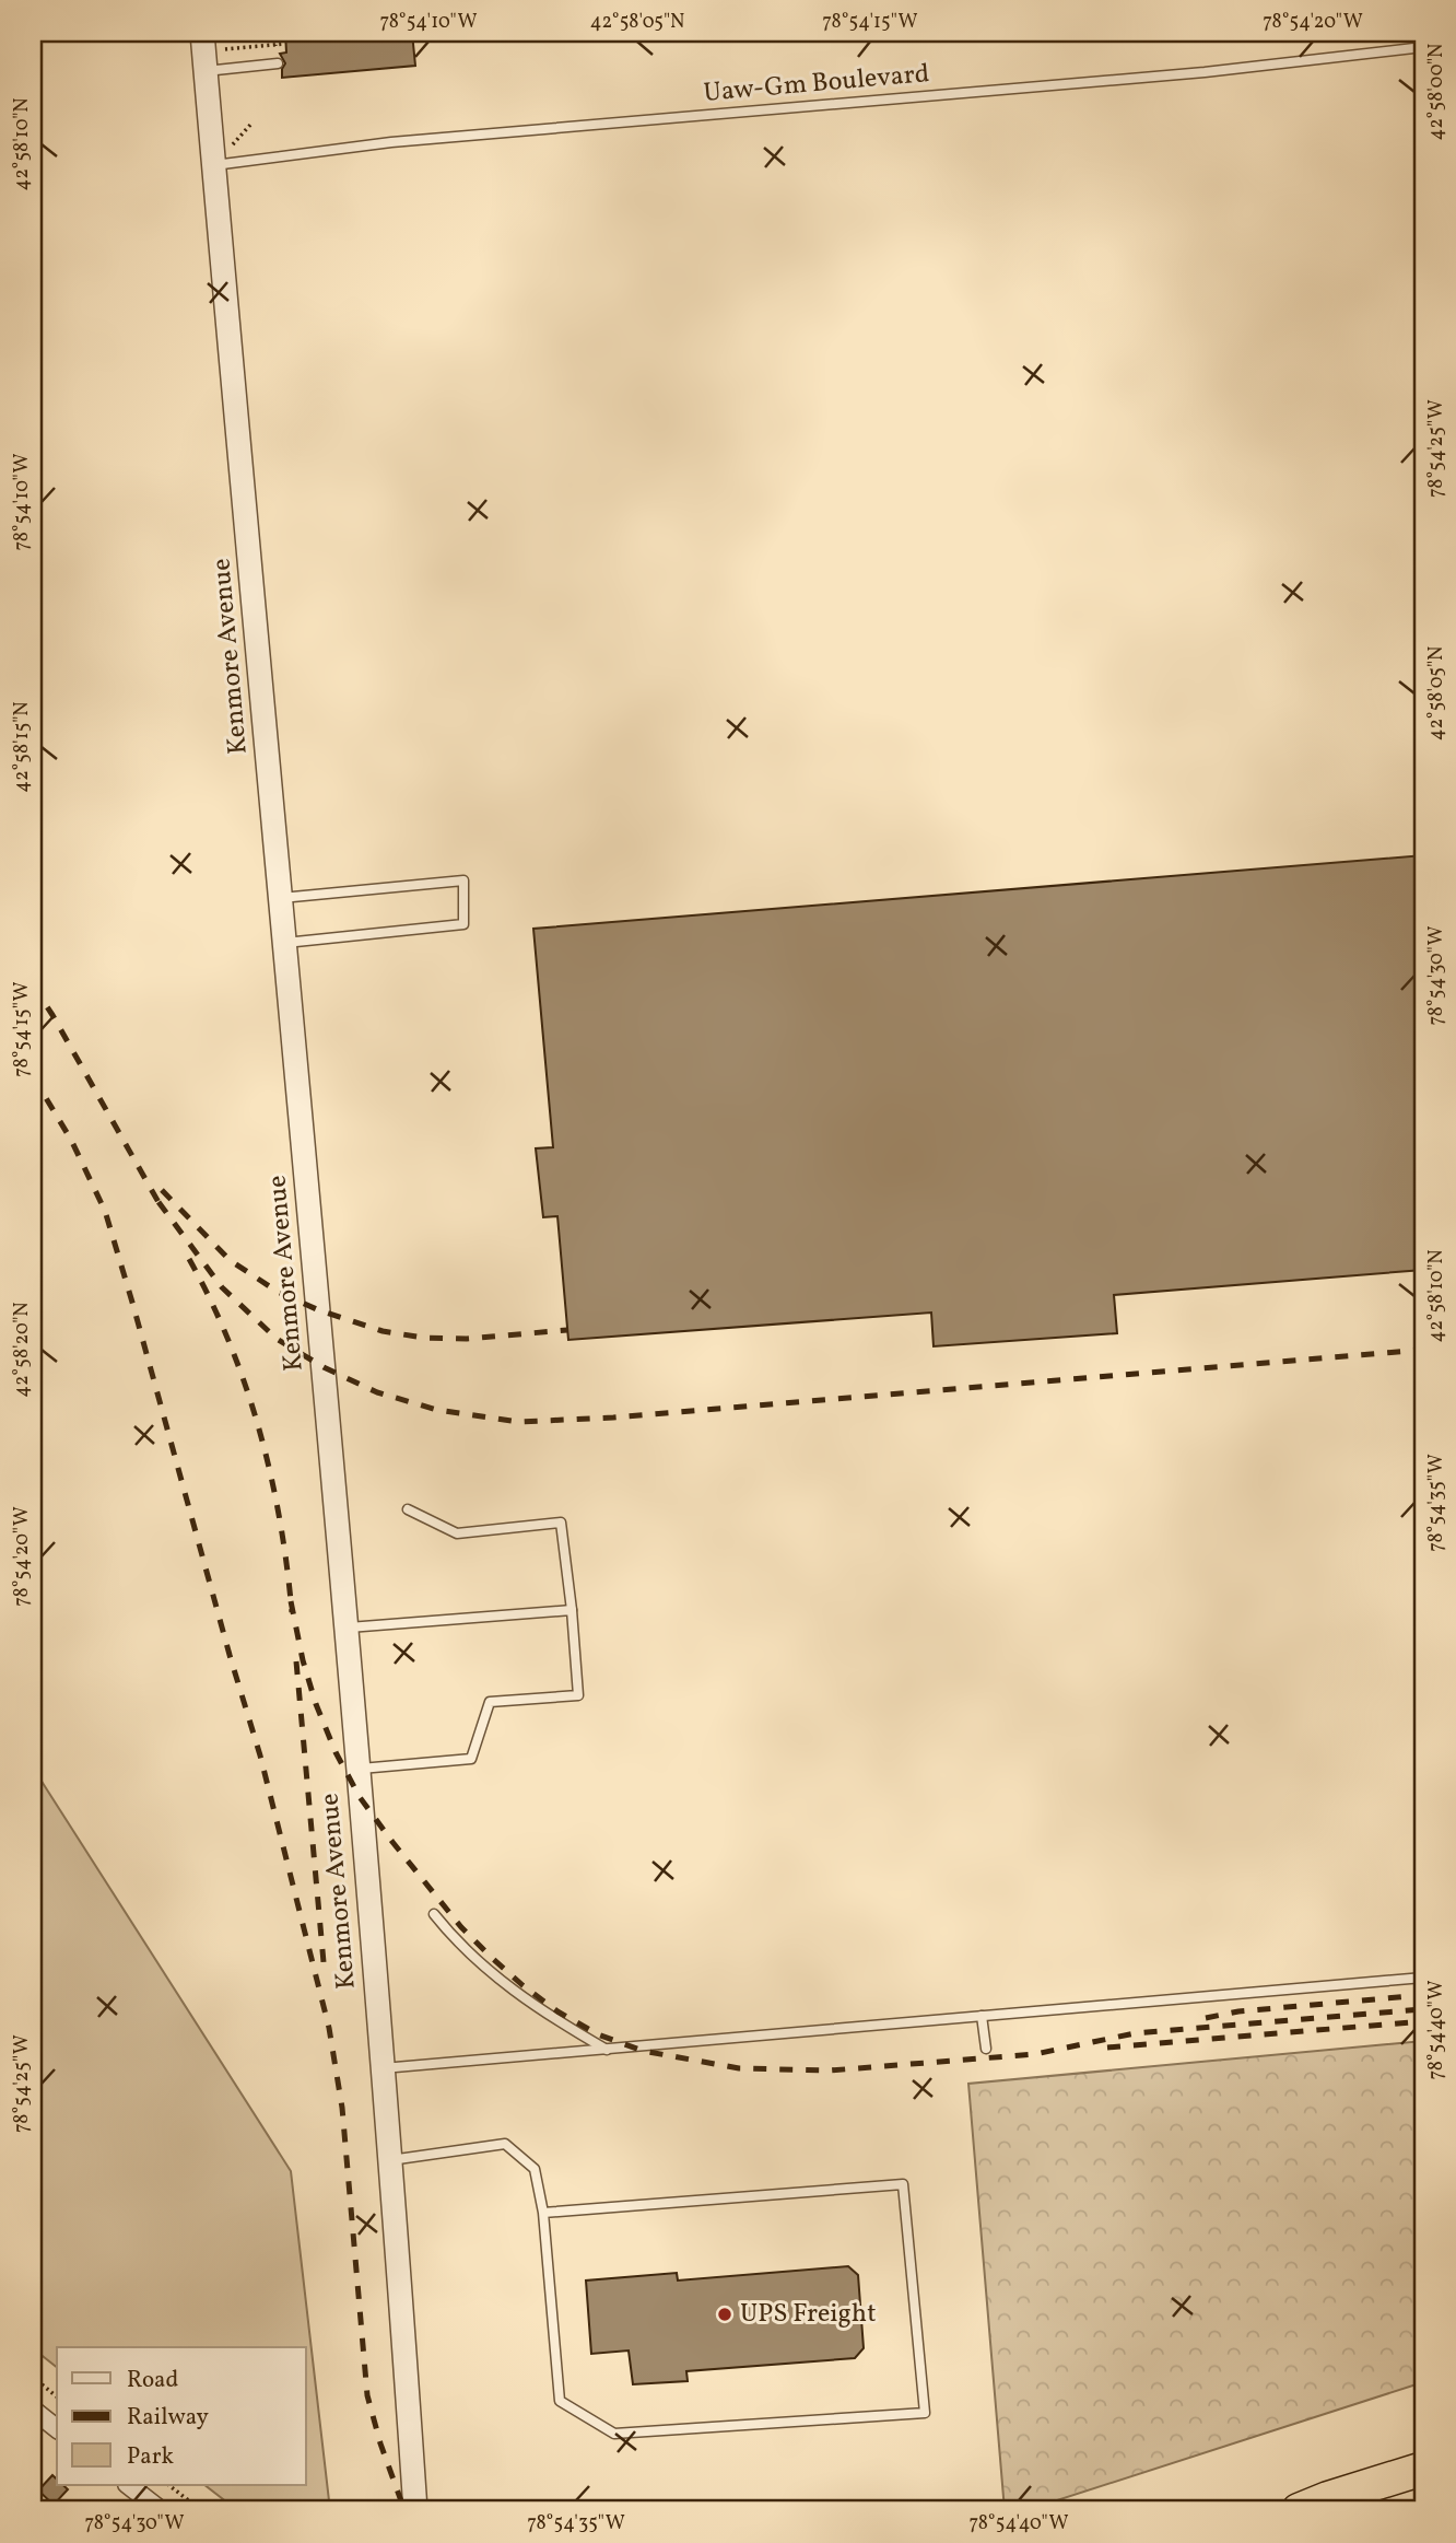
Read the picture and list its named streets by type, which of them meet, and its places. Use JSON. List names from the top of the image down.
{
  "streets": {
    "street": ["Kenmore Avenue"],
    "lane": ["Uaw-Gm Boulevard"]
  },
  "crossings": [
    ["Uaw-Gm Boulevard", "Kenmore Avenue"]
  ],
  "places": ["UPS Freight"],
  "legend": ["Road", "Railway", "Park"],
  "coordinates": [
    "78°54'10\"W",
    "42°58'05\"N",
    "78°54'15\"W",
    "78°54'20\"W",
    "42°58'00\"N",
    "42°58'10\"N",
    "78°54'25\"W",
    "42°58'15\"N",
    "78°54'30\"W",
    "42°58'20\"N",
    "78°54'35\"W",
    "78°54'40\"W"
  ]
}
